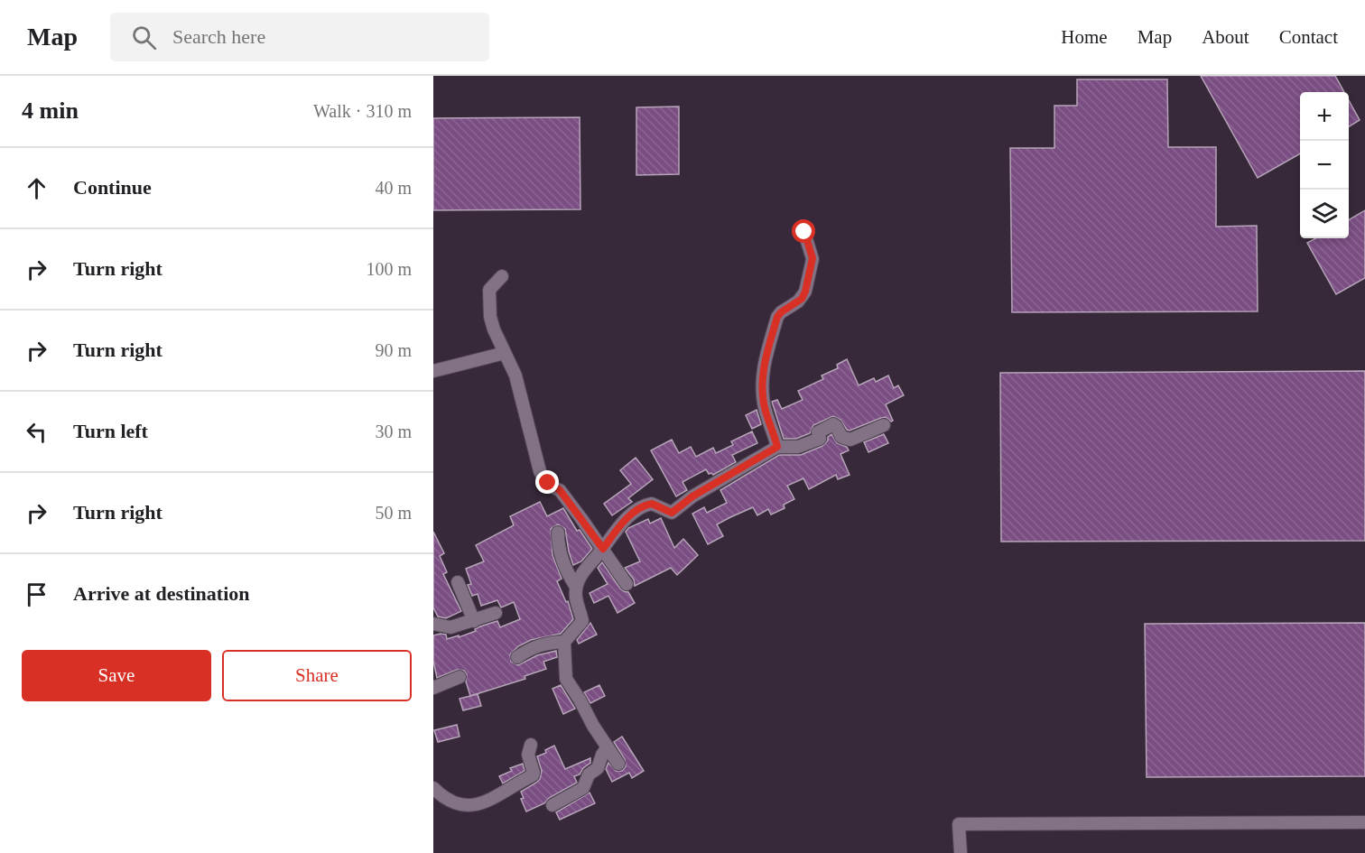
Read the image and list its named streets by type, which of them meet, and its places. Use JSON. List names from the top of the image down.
{
  "page": {
    "header": "Map",
    "search": "Search here",
    "nav": [
      "Home",
      "Map",
      "About",
      "Contact"
    ],
    "heading": ["4 min", "Walk · 310 m"],
    "map_buttons": ["+", "−"],
    "list": [
      ["Continue", "40 m"],
      ["Turn right", "100 m"],
      ["Turn right", "90 m"],
      ["Turn left", "30 m"],
      ["Turn right", "50 m"],
      "Arrive at destination"
    ],
    "buttons": ["Save", "Share"]
  }
}
